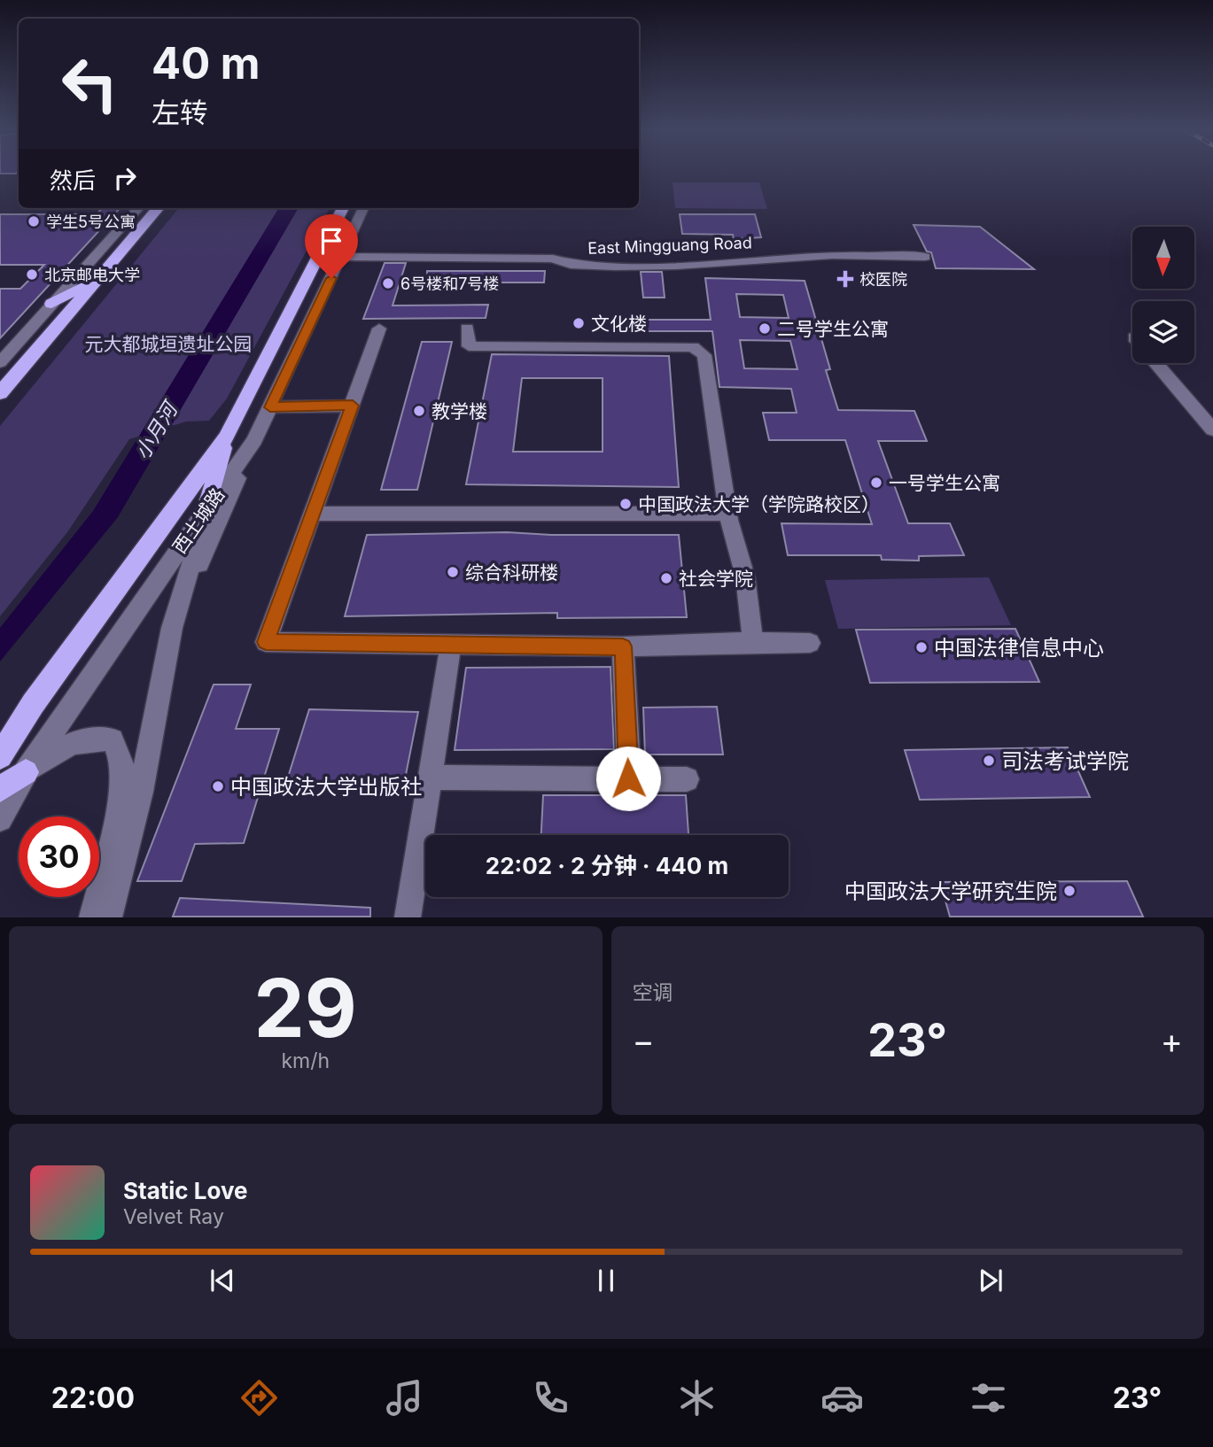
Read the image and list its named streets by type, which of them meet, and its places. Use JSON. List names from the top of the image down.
{
  "streets": {
    "street": ["East Mingguang Road", "西土城路"]
  },
  "crossings": [
    ["East Mingguang Road", "西土城路"]
  ],
  "water": ["小月河"],
  "parks": ["元大都城垣遗址公园"],
  "places": {
    "other": [
      "学生5号公寓",
      "北京邮电大学",
      "6号楼和7号楼",
      "文化楼",
      "二号学生公寓",
      "教学楼",
      "一号学生公寓",
      "中国政法大学（学院路校区）",
      "综合科研楼",
      "社会学院",
      "中国法律信息中心",
      "司法考试学院",
      "中国政法大学出版社",
      "中国政法大学研究生院"
    ],
    "health": ["校医院"]
  },
  "north": "bottom",
  "page": {
    "turn": ["40 m", "左转"],
    "then": "然后",
    "limit": "30",
    "trip": "22:02 · 2 分钟 · 440 m",
    "tile": [
      ["29", "km/h"],
      "空调"
    ],
    "heat": ["−", "23°", "+"],
    "song": ["Static Love", "Velvet Ray"],
    "tabs": ["22:00", "23°"]
  }
}
